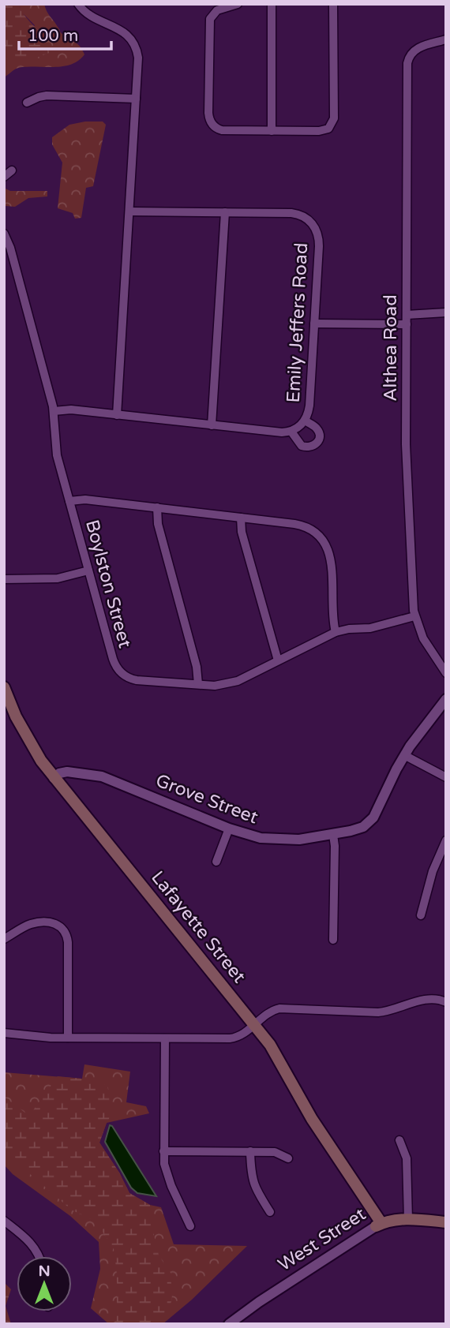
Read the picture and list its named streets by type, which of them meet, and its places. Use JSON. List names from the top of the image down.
{
  "streets": {
    "main road": ["Lafayette Street", "West Street"],
    "street": [
      "Emily Jeffers Road",
      "Althea Road",
      "Boylston Street",
      "Grove Street"
    ]
  },
  "crossings": [
    ["Althea Road", "Boylston Street"],
    ["Grove Street", "Lafayette Street"],
    ["Lafayette Street", "West Street"]
  ],
  "scale_bar": "100 m",
  "north": "top"
}
